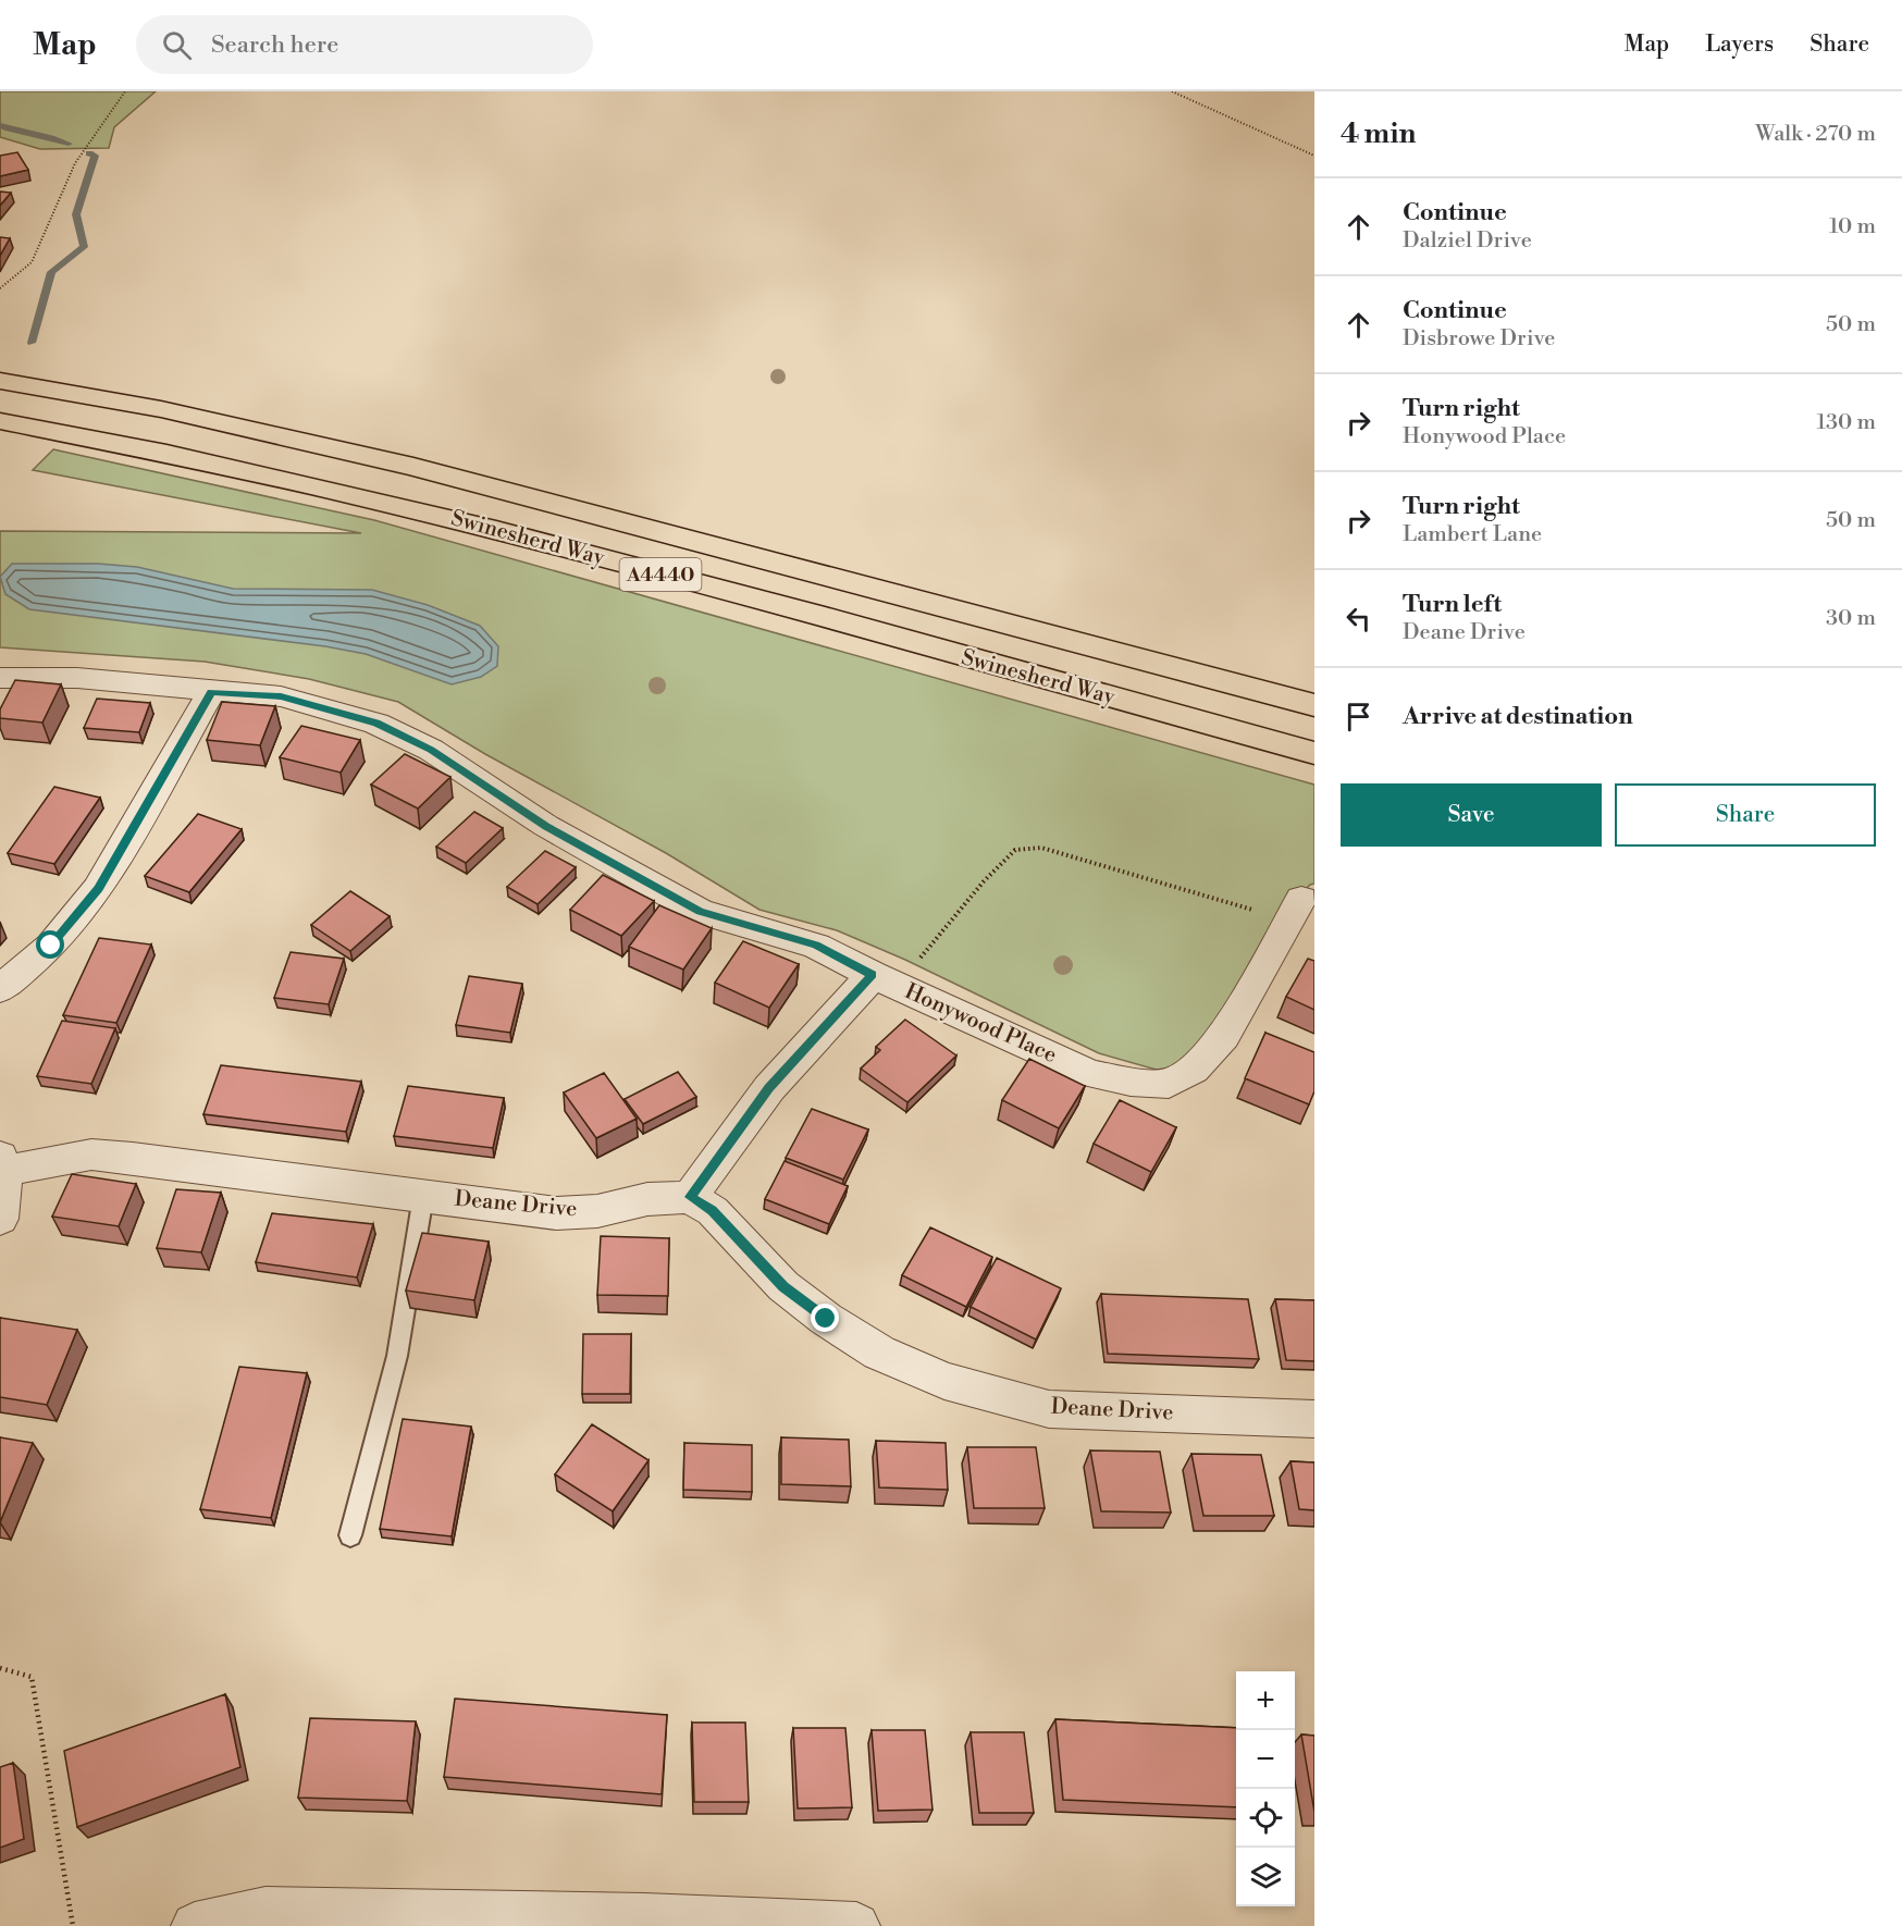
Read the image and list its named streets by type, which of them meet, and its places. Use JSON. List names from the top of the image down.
{
  "streets": {
    "highway": ["Swinesherd Way", "A4440"],
    "street": ["Honywood Place", "Deane Drive"]
  },
  "page": {
    "header": "Map",
    "search": "Search here",
    "nav": ["Map", "Layers", "Share"],
    "heading": ["4 min", "Walk · 270 m"],
    "list": [
      ["Continue", "Dalziel Drive", "10 m"],
      ["Continue", "Disbrowe Drive", "50 m"],
      ["Turn right", "Honywood Place", "130 m"],
      ["Turn right", "Lambert Lane", "50 m"],
      ["Turn left", "Deane Drive", "30 m"],
      "Arrive at destination"
    ],
    "buttons": ["Save", "Share"],
    "map_buttons": ["+", "−"]
  }
}
